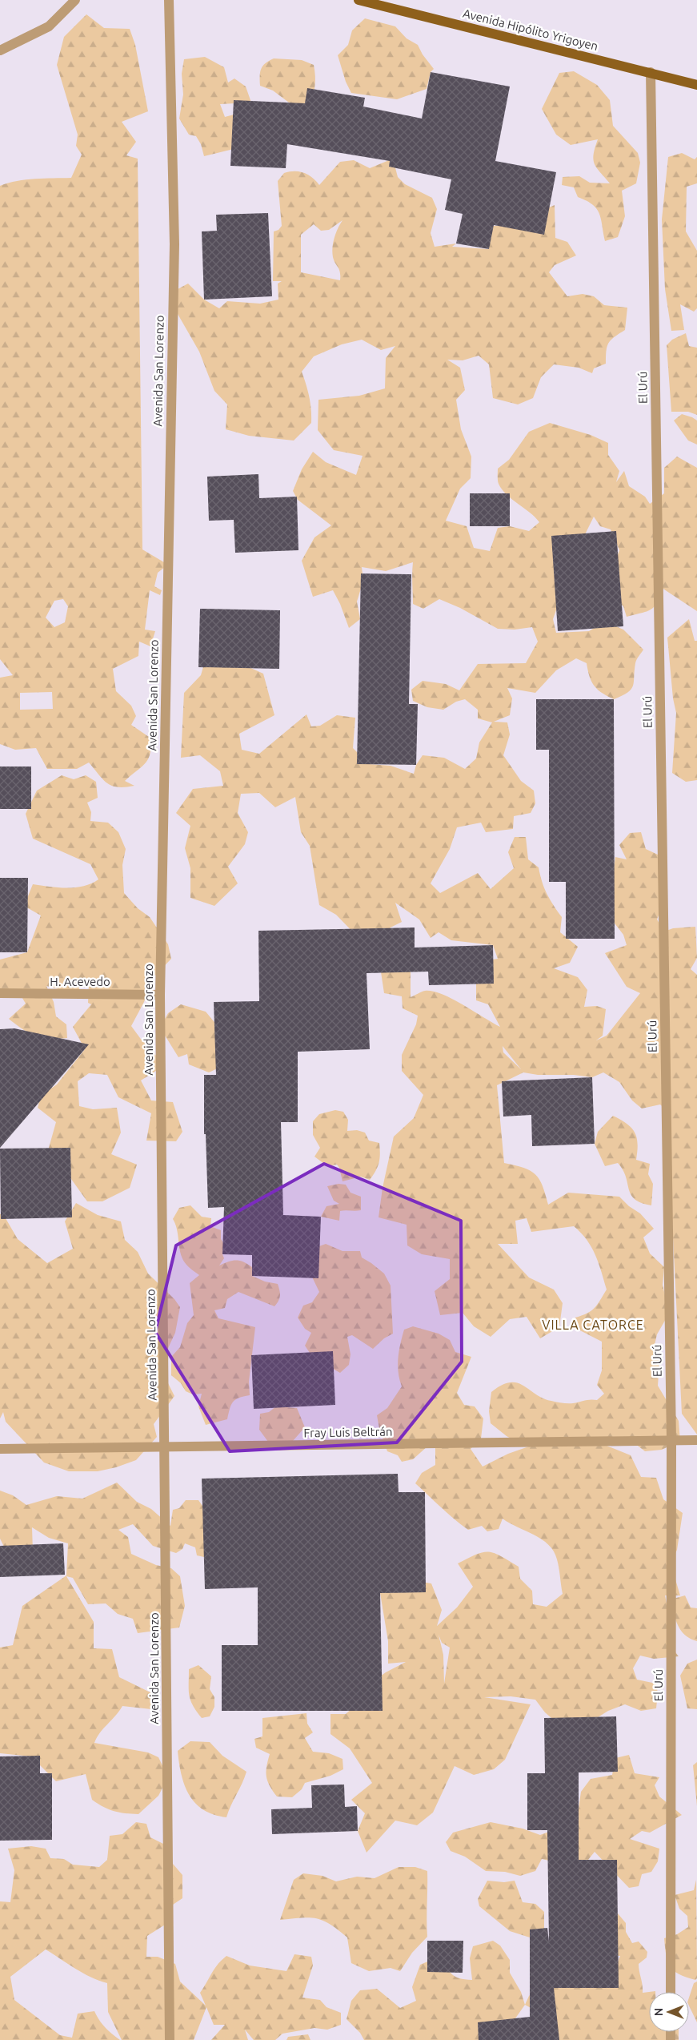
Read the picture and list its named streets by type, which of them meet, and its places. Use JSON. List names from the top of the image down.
{
  "streets": {
    "main road": ["Avenida Hipólito Yrigoyen"],
    "street": [
      "Avenida San Lorenzo",
      "El Urú",
      "H. Acevedo",
      "Fray Luis Beltrán"
    ]
  },
  "crossings": [
    ["Avenida Hipólito Yrigoyen", "El Urú"],
    ["Avenida San Lorenzo", "H. Acevedo"],
    ["Avenida San Lorenzo", "Fray Luis Beltrán"],
    ["El Urú", "Fray Luis Beltrán"]
  ],
  "districts": ["VILLA CATORCE"],
  "north": "left"
}
